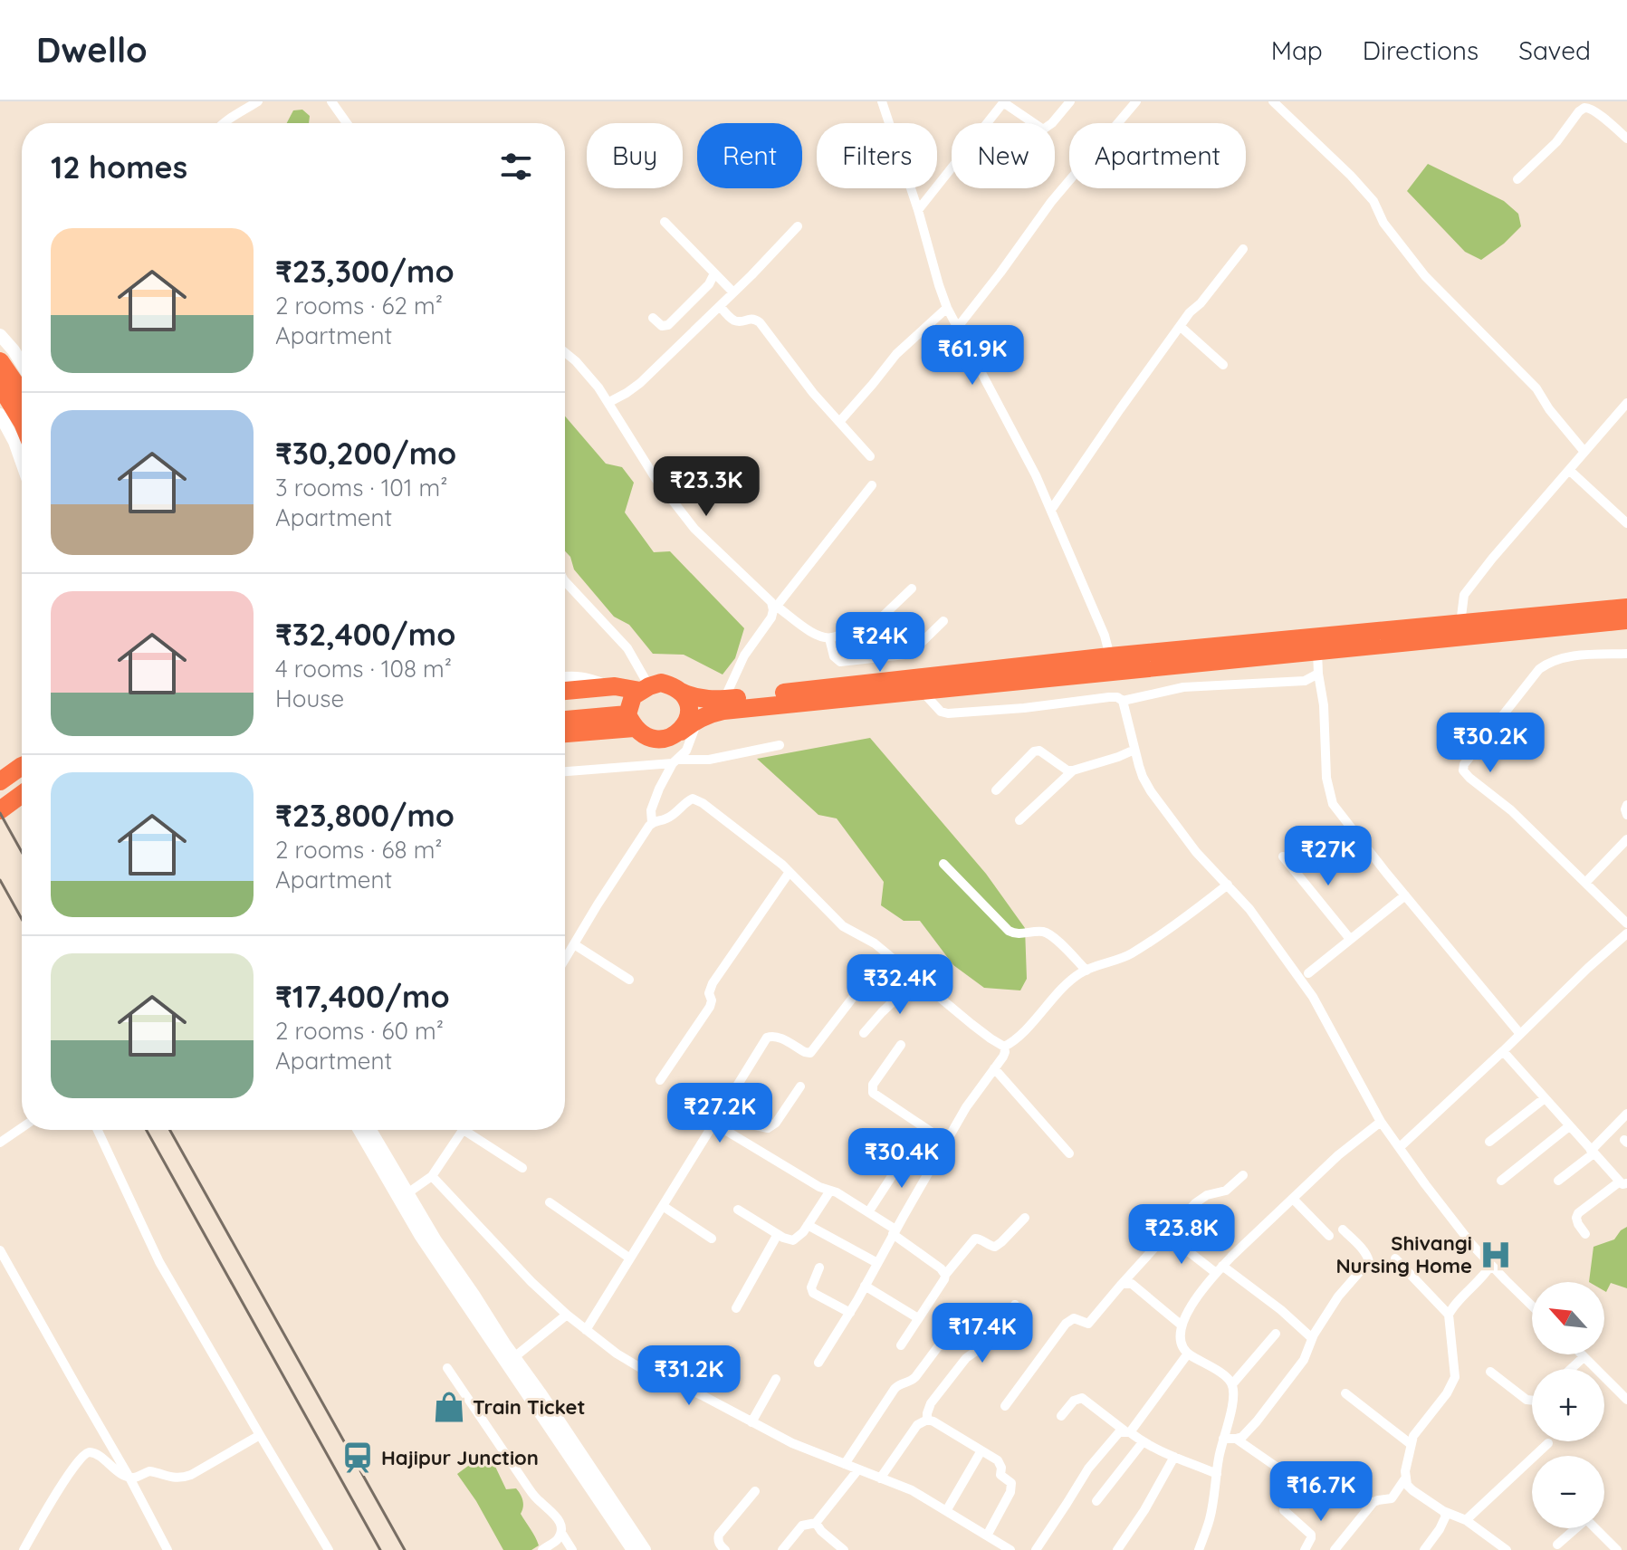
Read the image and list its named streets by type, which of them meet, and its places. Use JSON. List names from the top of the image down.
{
  "places": {
    "hospital": ["Shivangi Nursing Home"],
    "shop": ["Train Ticket"],
    "station": ["Hajipur Junction"]
  },
  "north": "top left",
  "page": {
    "header": "Dwello",
    "nav": ["Map", "Directions", "Saved"],
    "chip": [
      "Buy",
      "Rent",
      "Filters",
      "New",
      "Apartment"
    ],
    "heading": "12 homes",
    "list": [
      {
        "name": "₹23,300/mo",
        "note": "2 rooms · 62 m² · Apartment"
      },
      {
        "name": "₹30,200/mo",
        "note": "3 rooms · 101 m² · Apartment"
      },
      {
        "name": "₹32,400/mo",
        "note": "4 rooms · 108 m² · House"
      },
      {
        "name": "₹23,800/mo",
        "note": "2 rooms · 68 m² · Apartment"
      },
      {
        "name": "₹17,400/mo",
        "note": "2 rooms · 60 m² · Apartment"
      }
    ],
    "price": [
      "₹61.9K",
      "₹23.3K",
      "₹24K",
      "₹30.2K",
      "₹27K",
      "₹32.4K",
      "₹27.2K",
      "₹30.4K",
      "₹23.8K",
      "₹17.4K",
      "₹31.2K",
      "₹16.7K"
    ],
    "map_buttons": ["+", "−"]
  }
}
